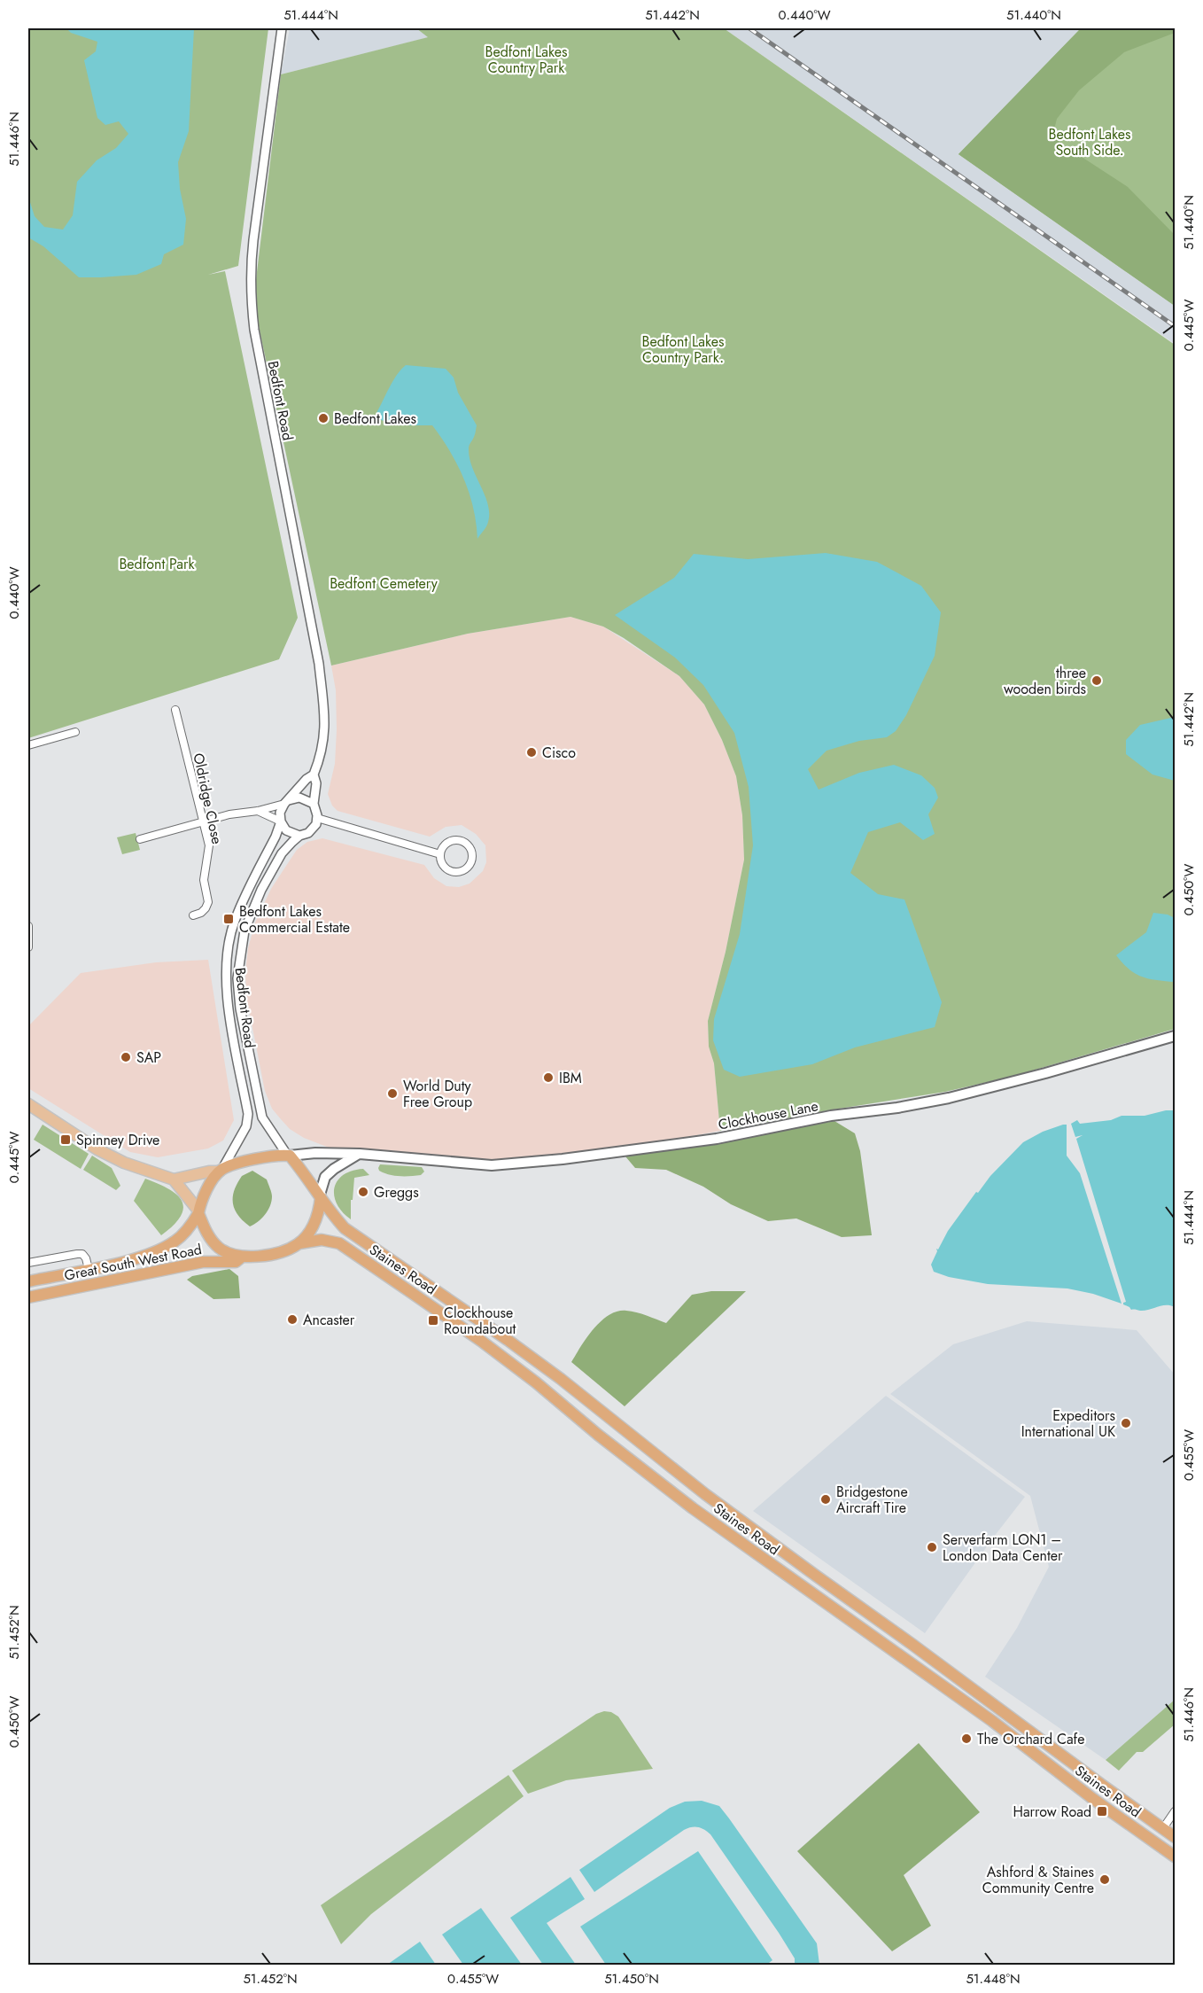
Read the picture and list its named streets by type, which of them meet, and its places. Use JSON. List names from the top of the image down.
{
  "streets": {
    "highway": ["Great South West Road", "Staines Road"],
    "main road": ["Clockhouse Lane"],
    "street": ["Bedfont Road", "Oldridge Close"]
  },
  "crossings": [
    ["Bedfont Road", "Clockhouse Lane"],
    ["Bedfont Road", "Great South West Road"],
    ["Bedfont Road", "Staines Road"],
    ["Clockhouse Lane", "Great South West Road"],
    ["Clockhouse Lane", "Staines Road"],
    ["Great South West Road", "Staines Road"]
  ],
  "parks": [
    "Bedfont Lakes Country Park",
    "Bedfont Lakes South Side.",
    "Bedfont Lakes Country Park.",
    "Bedfont Park",
    "Bedfont Cemetery"
  ],
  "places": {
    "other": [
      "Bedfont Lakes",
      "three wooden birds",
      "Cisco",
      "SAP",
      "IBM",
      "World Duty Free Group",
      "Greggs",
      "Ancaster",
      "Expeditors International UK",
      "Bridgestone Aircraft Tire",
      "Serverfarm LON1 – London Data Center",
      "The Orchard Cafe",
      "Ashford & Staines Community Centre"
    ],
    "transit": [
      "Bedfont Lakes Commercial Estate",
      "Spinney Drive",
      "Clockhouse Roundabout",
      "Harrow Road"
    ]
  },
  "coordinates": [
    "51.444°N",
    "51.442°N",
    "0.440°W",
    "51.440°N",
    "51.446°N",
    "0.445°W",
    "0.450°W",
    "0.455°W",
    "51.452°N",
    "51.450°N",
    "51.448°N"
  ]
}
